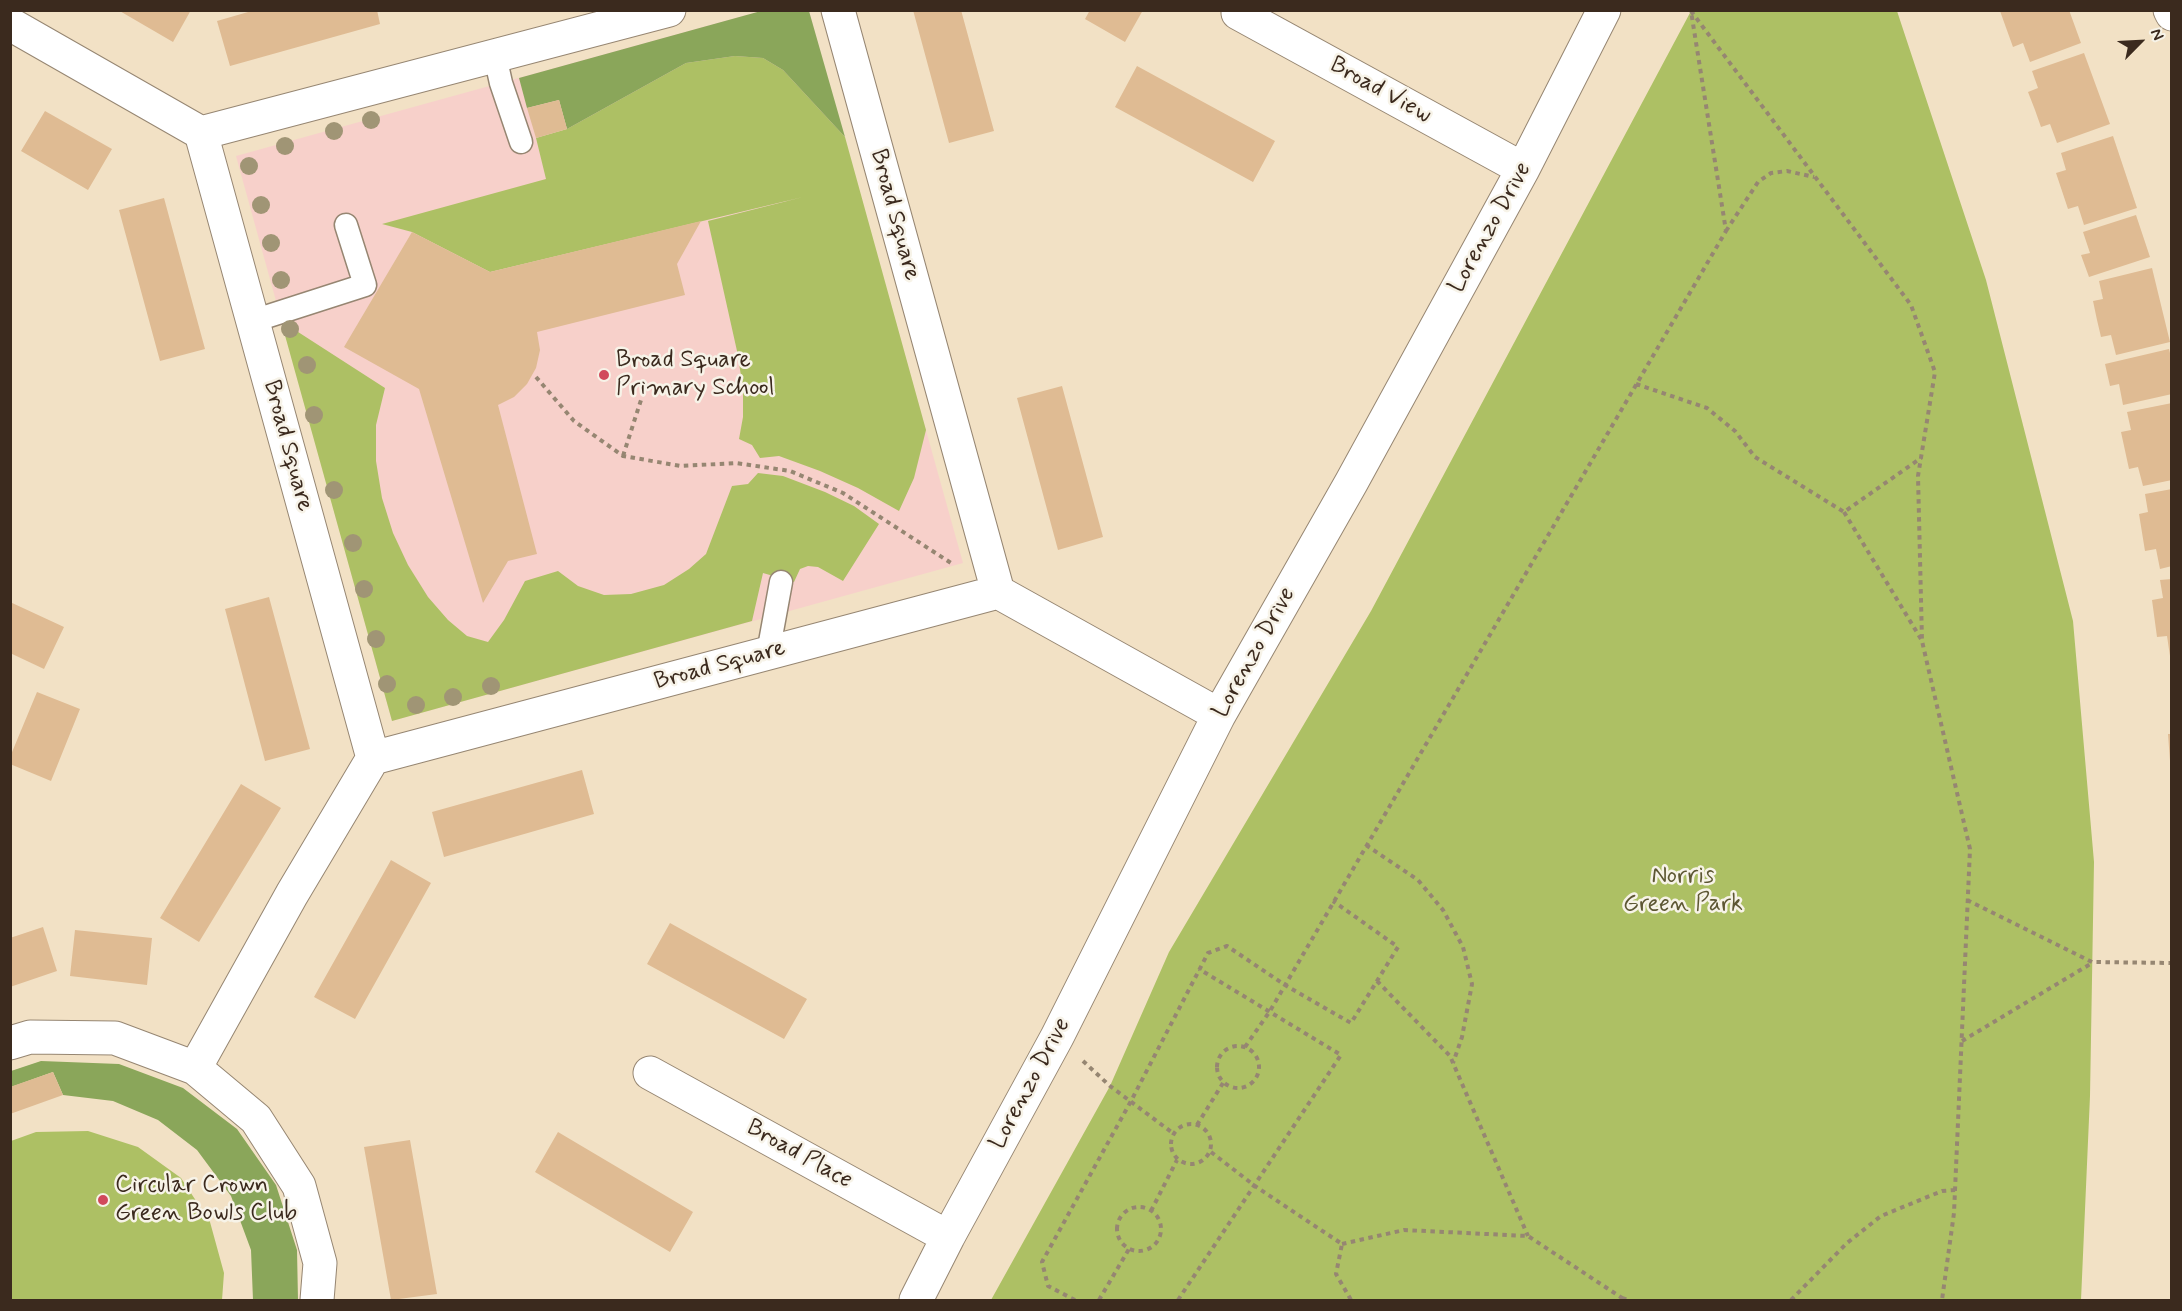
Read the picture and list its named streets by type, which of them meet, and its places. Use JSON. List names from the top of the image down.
{
  "streets": {
    "street": [
      "Broad View",
      "Broad Square",
      "Lorenzo Drive",
      "Broad Place"
    ]
  },
  "crossings": [
    ["Broad View", "Lorenzo Drive"],
    ["Lorenzo Drive", "Broad Place"]
  ],
  "parks": ["Norris Green Park"],
  "places": ["Broad Square Primary School", "Circular Crown Green Bowls Club"],
  "north": "top right"
}
